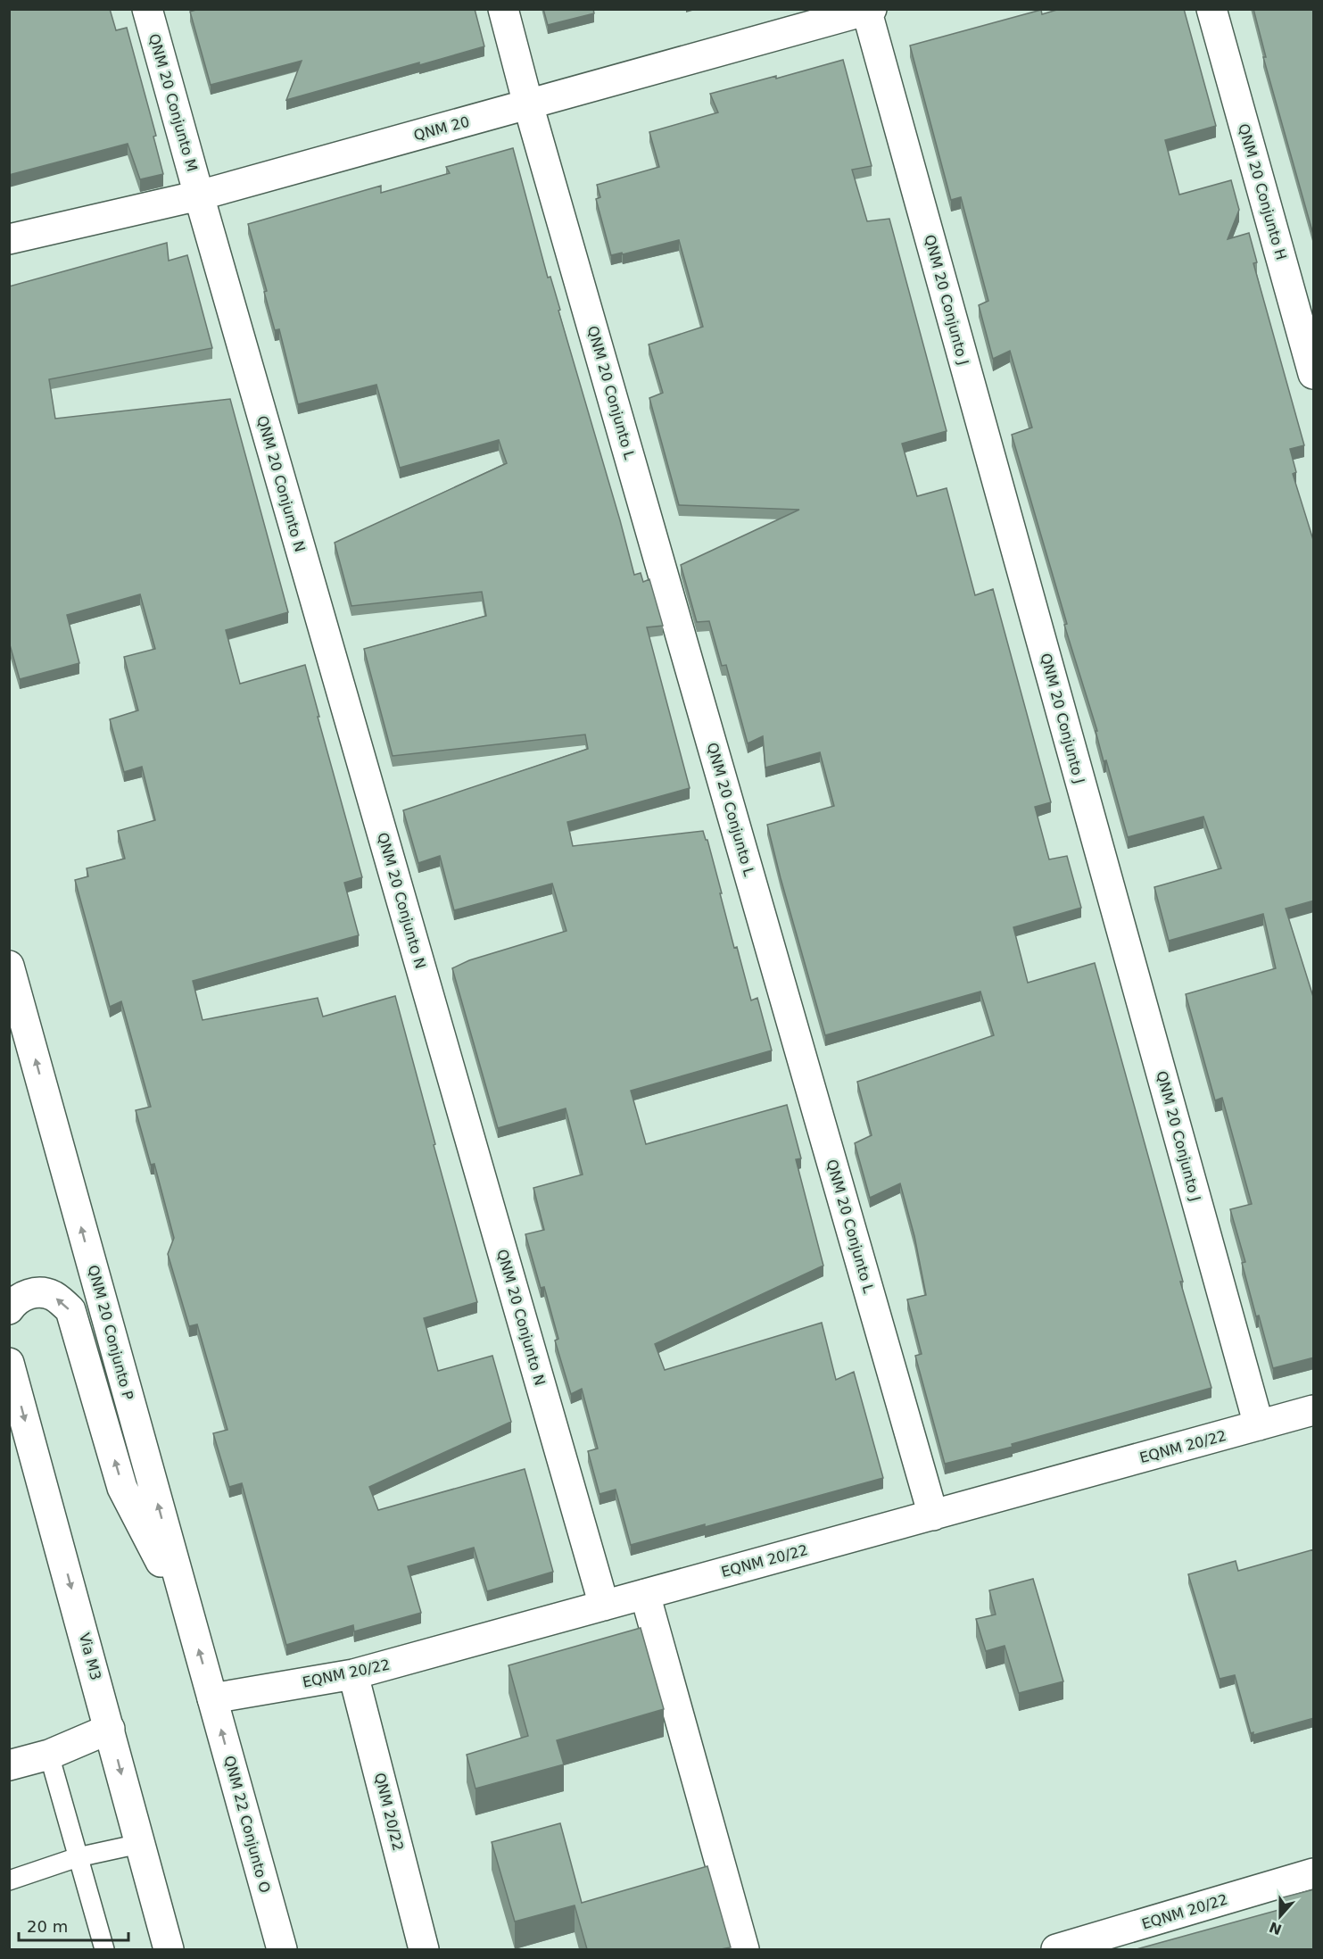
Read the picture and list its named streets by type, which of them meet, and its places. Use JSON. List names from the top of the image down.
{
  "streets": {
    "street": [
      "QNM 20 Conjunto M",
      "QNM 20",
      "QNM 20 Conjunto H",
      "QNM 20 Conjunto J",
      "QNM 20 Conjunto L",
      "QNM 20 Conjunto N",
      "QNM 20 Conjunto P",
      "EQNM 20/22",
      "Via M3",
      "QNM 20/22",
      "QNM 22 Conjunto O"
    ]
  },
  "crossings": [
    ["QNM 20 Conjunto M", "QNM 20"],
    ["QNM 20 Conjunto M", "QNM 20 Conjunto N"],
    ["QNM 20", "QNM 20 Conjunto J"],
    ["QNM 20", "QNM 20 Conjunto L"],
    ["QNM 20", "QNM 20 Conjunto N"],
    ["QNM 20 Conjunto J", "EQNM 20/22"],
    ["QNM 20 Conjunto L", "EQNM 20/22"],
    ["QNM 20 Conjunto N", "EQNM 20/22"],
    ["QNM 20 Conjunto P", "EQNM 20/22"],
    ["QNM 20 Conjunto P", "QNM 22 Conjunto O"],
    ["EQNM 20/22", "QNM 20/22"],
    ["EQNM 20/22", "QNM 22 Conjunto O"]
  ],
  "one_way": ["QNM 20 Conjunto P", "Via M3", "QNM 22 Conjunto O"],
  "scale_bar": "20 m",
  "north": "bottom"
}
